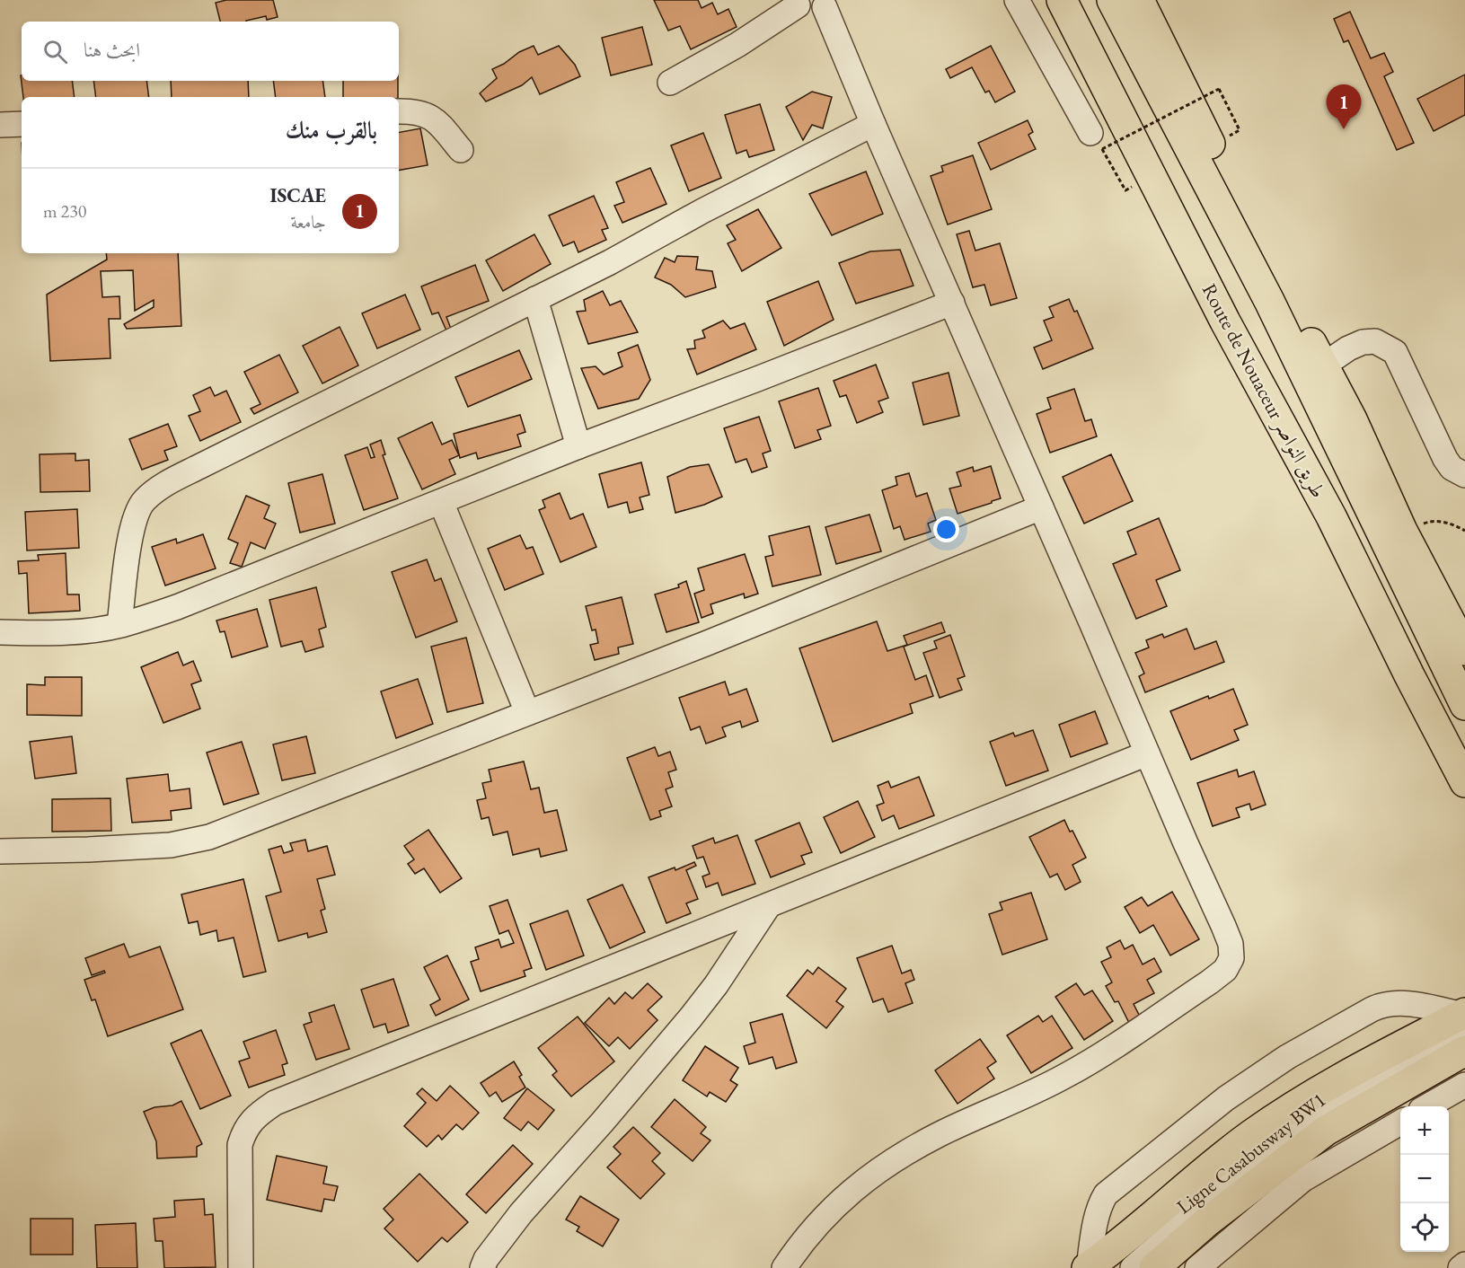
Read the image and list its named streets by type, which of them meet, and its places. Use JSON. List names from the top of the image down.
{
  "streets": {
    "main road": ["Route de Nouaceur طريق النواصر"],
    "street": ["Ligne Casabusway BW1"]
  },
  "page": {
    "search": "ابحث هنا",
    "pins": "1",
    "heading": "بالقرب منك",
    "list": [
      {
        "mark": "1",
        "name": "ISCAE",
        "note": "جامعة",
        "value": "230 m"
      }
    ],
    "map_buttons": ["+", "−"]
  }
}
